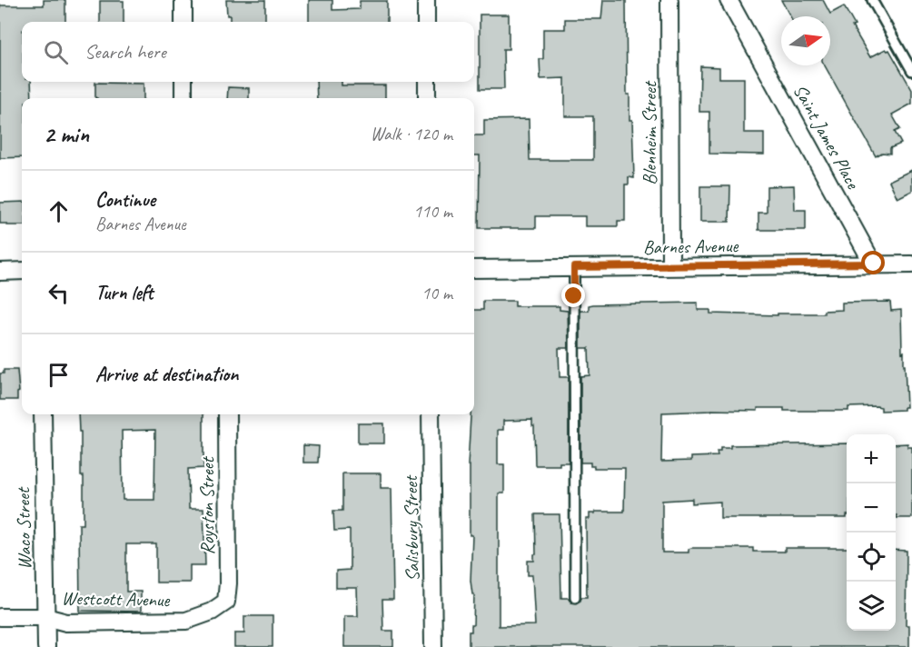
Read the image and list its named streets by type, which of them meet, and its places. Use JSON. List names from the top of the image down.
{
  "streets": {
    "street": [
      "Blenheim Street",
      "Saint James Place",
      "Barnes Avenue",
      "Royston Street",
      "Waco Street",
      "Salisbury Street",
      "Westcott Avenue"
    ]
  },
  "crossings": [
    ["Blenheim Street", "Barnes Avenue"],
    ["Saint James Place", "Barnes Avenue"],
    ["Royston Street", "Westcott Avenue"],
    ["Waco Street", "Westcott Avenue"]
  ],
  "north": "right",
  "page": {
    "search": "Search here",
    "heading": ["2 min", "Walk · 120 m"],
    "list": [
      ["Continue", "Barnes Avenue", "110 m"],
      ["Turn left", "10 m"],
      "Arrive at destination"
    ],
    "map_buttons": ["+", "−"]
  }
}
